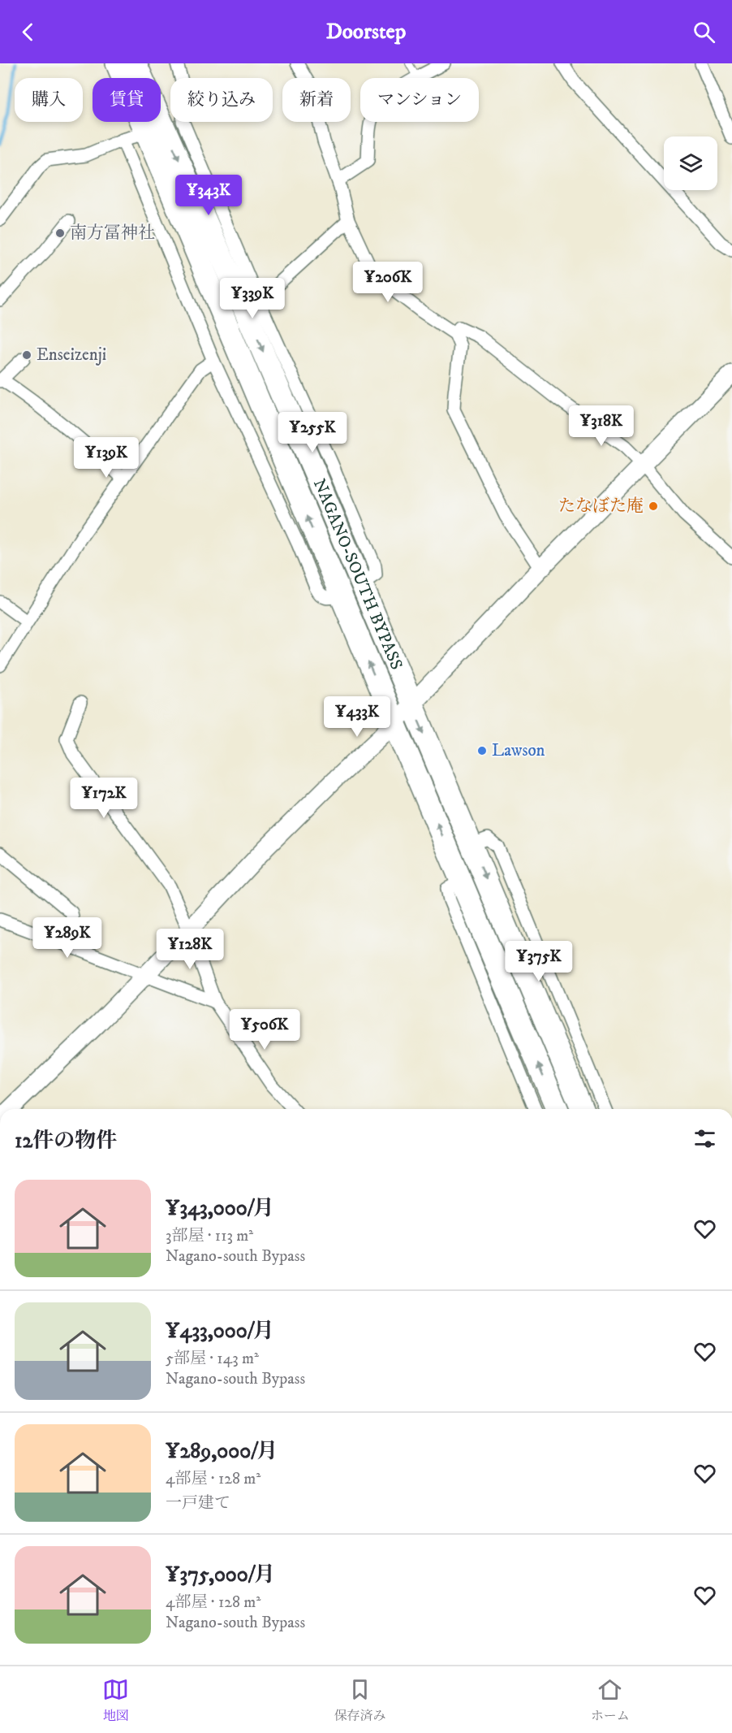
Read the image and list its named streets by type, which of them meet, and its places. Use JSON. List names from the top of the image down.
{
  "streets": {
    "highway": ["NAGANO-SOUTH BYPASS"]
  },
  "places": [
    "南方冨神社",
    "Enseizenji",
    "たなぼた庵",
    "Lawson"
  ],
  "page": {
    "header": "Doorstep",
    "chip": [
      "購入",
      "賃貸",
      "絞り込み",
      "新着",
      "マンション"
    ],
    "price": [
      "¥343K",
      "¥206K",
      "¥339K",
      "¥318K",
      "¥255K",
      "¥139K",
      "¥433K",
      "¥172K",
      "¥289K",
      "¥128K",
      "¥375K",
      "¥506K"
    ],
    "heading": "12件の物件",
    "list": [
      {
        "name": "¥343,000/月",
        "note": "3部屋 · 113 m² · Nagano-south Bypass"
      },
      {
        "name": "¥433,000/月",
        "note": "5部屋 · 143 m² · Nagano-south Bypass"
      },
      {
        "name": "¥289,000/月",
        "note": "4部屋 · 128 m² · 一戸建て"
      },
      {
        "name": "¥375,000/月",
        "note": "4部屋 · 128 m² · Nagano-south Bypass"
      }
    ],
    "tabs": ["地図", "保存済み", "ホーム"]
  }
}
